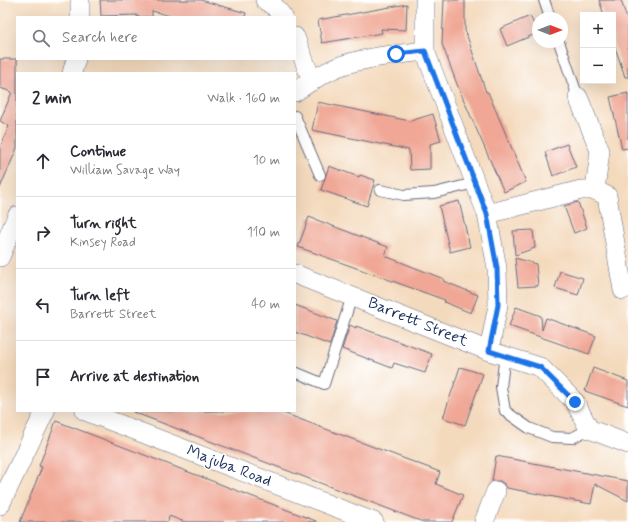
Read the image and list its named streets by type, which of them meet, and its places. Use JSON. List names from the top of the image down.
{
  "streets": {
    "street": ["Barrett Street", "Majuba Road"]
  },
  "north": "right",
  "page": {
    "map_buttons": ["+", "−"],
    "search": "Search here",
    "heading": ["2 min", "Walk · 160 m"],
    "list": [
      ["Continue", "William Savage Way", "10 m"],
      ["Turn right", "Kinsey Road", "110 m"],
      ["Turn left", "Barrett Street", "40 m"],
      "Arrive at destination"
    ]
  }
}
